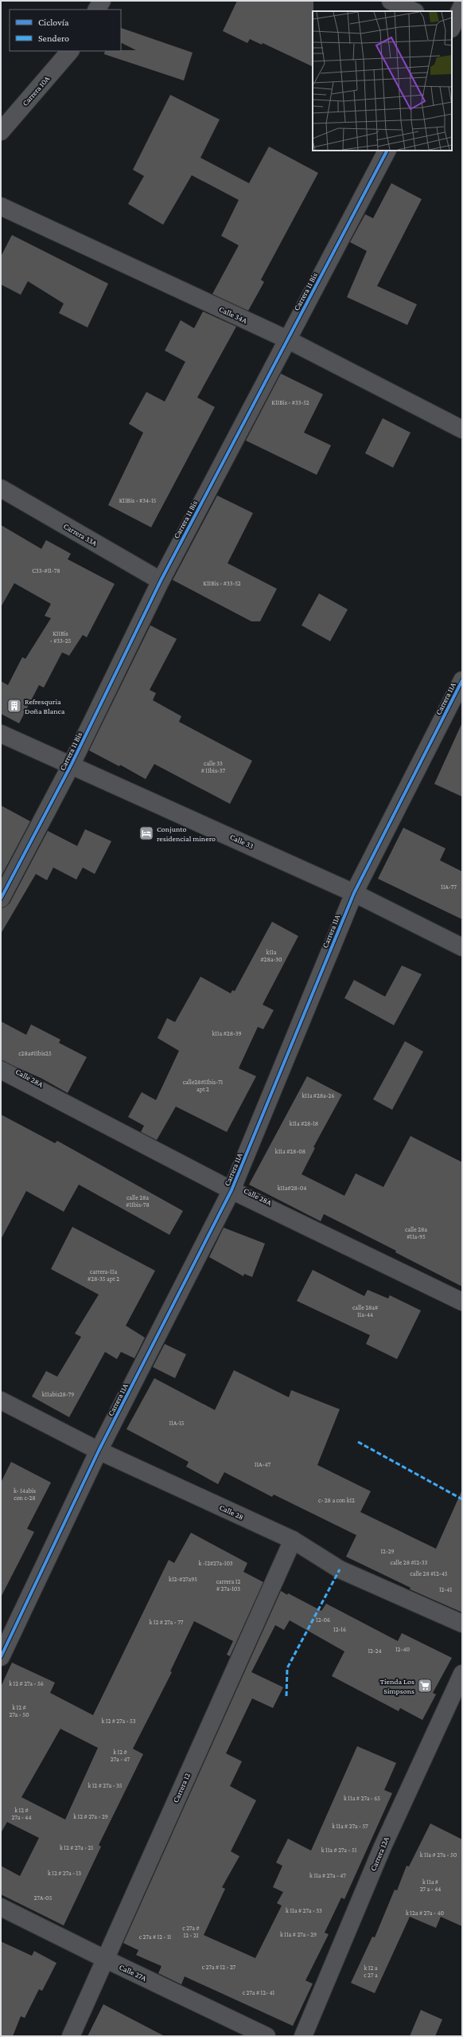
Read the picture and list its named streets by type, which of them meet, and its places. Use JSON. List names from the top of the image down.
{
  "streets": {
    "street": [
      "Carrera 10A",
      "Carrera 11 Bis",
      "Calle 34A",
      "Carrera 33A",
      "Carrera 11A",
      "Calle 33",
      "Calle 28A",
      "Calle 28",
      "Carrera 12",
      "Carrera 12A",
      "Calle 27A"
    ]
  },
  "crossings": [
    ["Carrera 11 Bis", "Calle 34A"],
    ["Carrera 11 Bis", "Carrera 33A"],
    ["Carrera 11 Bis", "Calle 33"],
    ["Carrera 11A", "Calle 33"],
    ["Carrera 11A", "Calle 28A"],
    ["Carrera 11A", "Calle 28"],
    ["Calle 28", "Carrera 12"],
    ["Carrera 12", "Calle 27A"]
  ],
  "places": {
    "building": ["Refresquria Doña Blanca"],
    "hotel": ["Conjunto residencial minero"],
    "supermarket": ["Tienda Los Simpsons"]
  },
  "house_numbers": [
    "K11Bis - #33-52",
    "K11Bis - #34-15",
    "C33-#11-78",
    "K11Bis - #33-52",
    "K11Bis - #33-25",
    "calle 33 # 11bis-37",
    "11A-77",
    "k11a #28a-30",
    "k11a #28-39",
    "c28a#11bis25",
    "calle28#11bis-71 apt 2",
    "k11a #28a-26",
    "k11a #28-18",
    "k11a #28-08",
    "k11a#28-04",
    "calle 28a #11bis-78",
    "calle 28a #11a-95",
    "carrera-11a #28-35 apt 2",
    "calle 28a# 11a-44",
    "k11abis28-79",
    "11A-15",
    "11A-47",
    "k- 14abis con c-28",
    "c- 28 a con k12",
    "12-29",
    "calle 28 #12-33",
    "k -12#27a-103",
    "calle 28 #12-45",
    "k12-#27a95",
    "carrera 12 # 27a-103",
    "12-41",
    "12-06",
    "k 12 # 27a - 77",
    "12-16",
    "12-40",
    "12-24",
    "k 12 # 27a - 56",
    "k 12 # 27a - 50",
    "k 12 # 27a - 53",
    "k 12 # 27a - 47",
    "k 12 # 27a - 35",
    "k 11a # 27a - 65",
    "k 12 # 27a - 44",
    "k 12 # 27a - 29",
    "k 11a # 27a - 57",
    "k 12 # 27a - 21",
    "k 11a # 27a - 51",
    "k 11a # 27a - 50",
    "k 12 # 27a - 13",
    "k 11a # 27a - 47",
    "k 11a # 27 a - 44",
    "27A-05",
    "k 11a # 27a - 33",
    "k 12a # 27a - 40",
    "c 27a # 12 - 21",
    "k 11a # 27a - 29",
    "c 27a # 12 - 11",
    "c 27a # 12 - 27",
    "k 12 a c 27 a",
    "c 27a # 12- 41"
  ],
  "legend": ["Ciclovía", "Sendero"]
}
